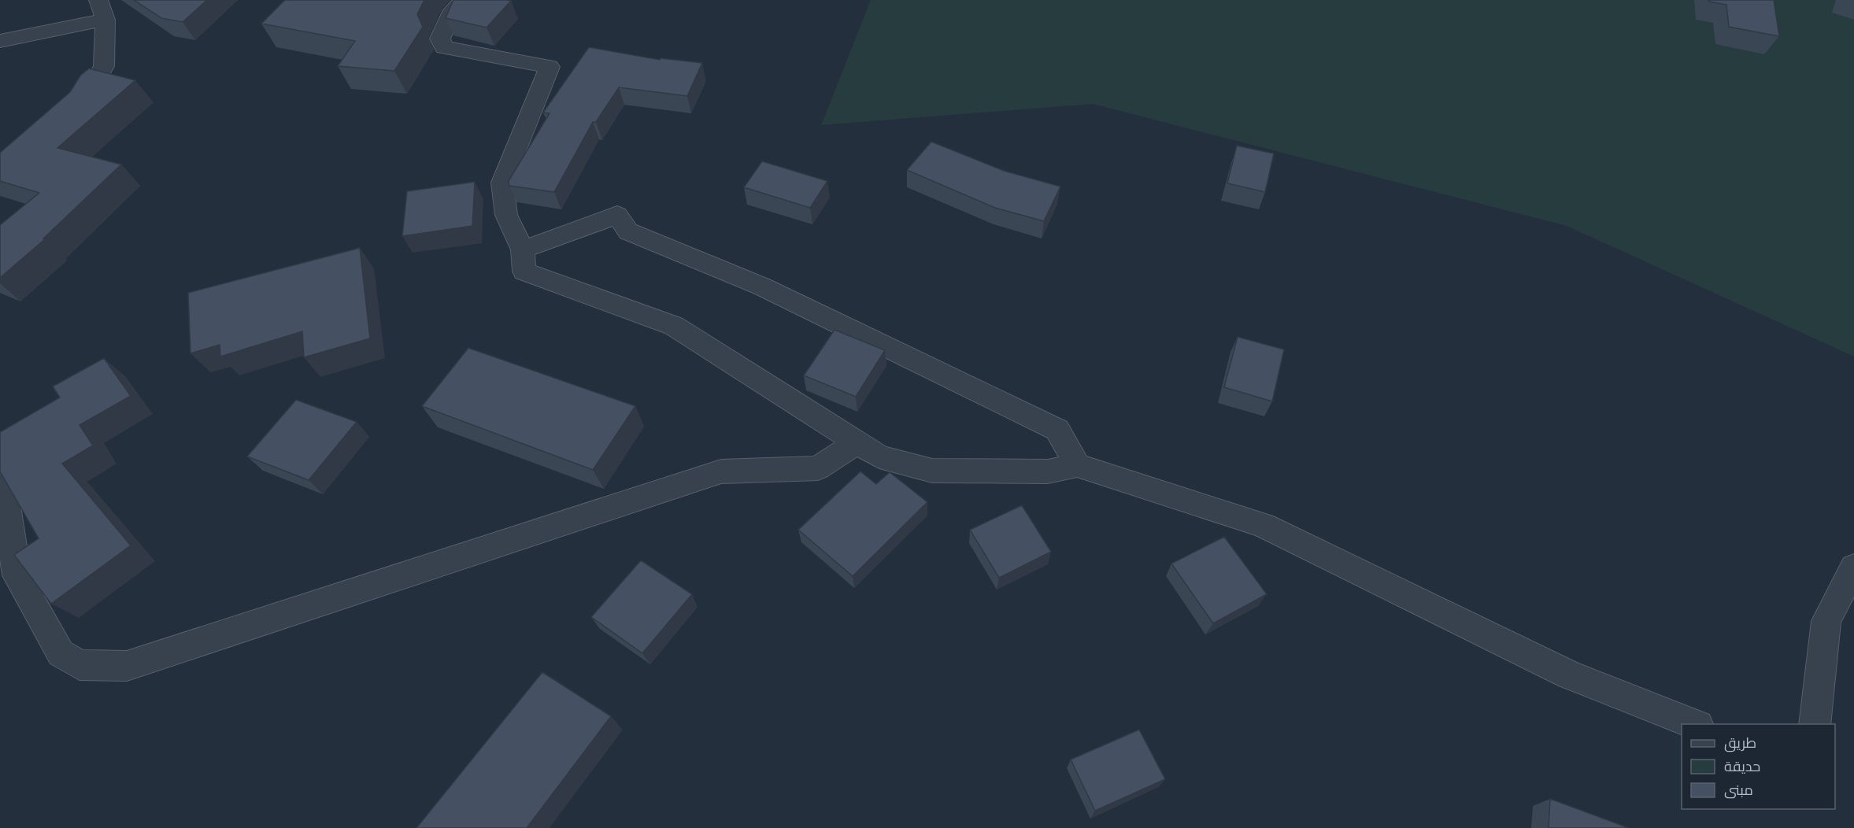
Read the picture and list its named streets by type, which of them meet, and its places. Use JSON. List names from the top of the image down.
{
  "legend": ["طريق", "حديقة", "مبنى"]
}
